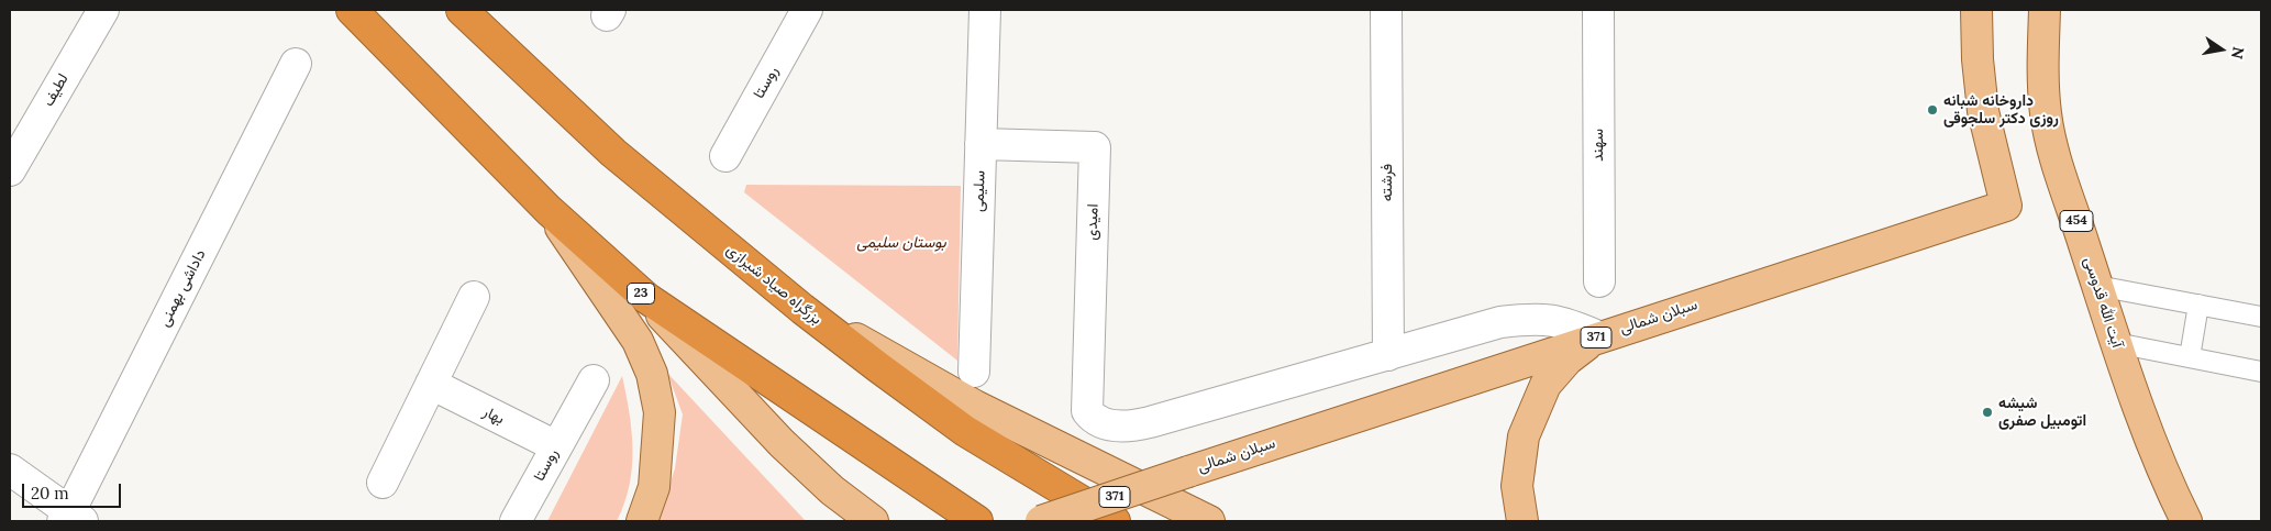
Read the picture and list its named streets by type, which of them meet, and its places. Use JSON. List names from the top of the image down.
{
  "streets": {
    "highway": ["بزرگراه صیاد شیرازی", "23"],
    "main road": [
      "454",
      "آیت الله قدوسی",
      "سبلان شمالی",
      "371"
    ],
    "street": [
      "روستا",
      "لطیف",
      "سهند",
      "فرشته",
      "سلیمی",
      "امیدی",
      "داداشی بهمنی",
      "بهار"
    ]
  },
  "crossings": [
    ["روستا", "بهار"],
    ["فرشته", "امیدی"],
    ["سلیمی", "امیدی"]
  ],
  "parks": ["بوستان سلیمی"],
  "places": ["داروخانه شبانه روزی دکتر سلجوقی", "شیشه اتومبیل صفری"],
  "scale_bar": "20 m",
  "north": "right"
}
